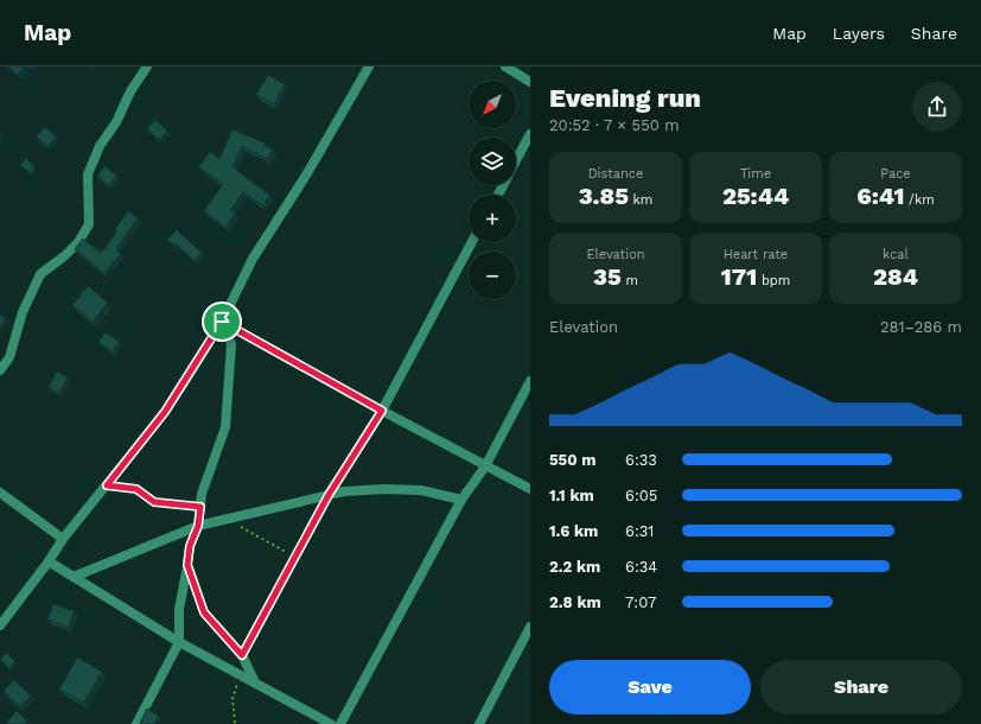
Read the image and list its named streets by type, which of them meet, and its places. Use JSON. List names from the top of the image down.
{
  "north": "bottom left",
  "page": {
    "header": "Map",
    "nav": ["Map", "Layers", "Share"],
    "heading": ["Evening run", "20:52 · 7 × 550 m"],
    "map_buttons": ["+", "−"],
    "stats": [
      ["Distance", "3.85 km"],
      ["Time", "25:44"],
      ["Pace", "6:41 /km"],
      ["Elevation", "35 m"],
      ["Heart rate", "171 bpm"],
      ["kcal", "284"]
    ],
    "chart": ["Elevation", "281–286 m"],
    "list": [
      {
        "name": "550 m",
        "note": "6:33"
      },
      {
        "name": "1.1 km",
        "note": "6:05"
      },
      {
        "name": "1.6 km",
        "note": "6:31"
      },
      {
        "name": "2.2 km",
        "note": "6:34"
      },
      {
        "name": "2.8 km",
        "note": "7:07"
      }
    ],
    "buttons": ["Save", "Share"]
  }
}
